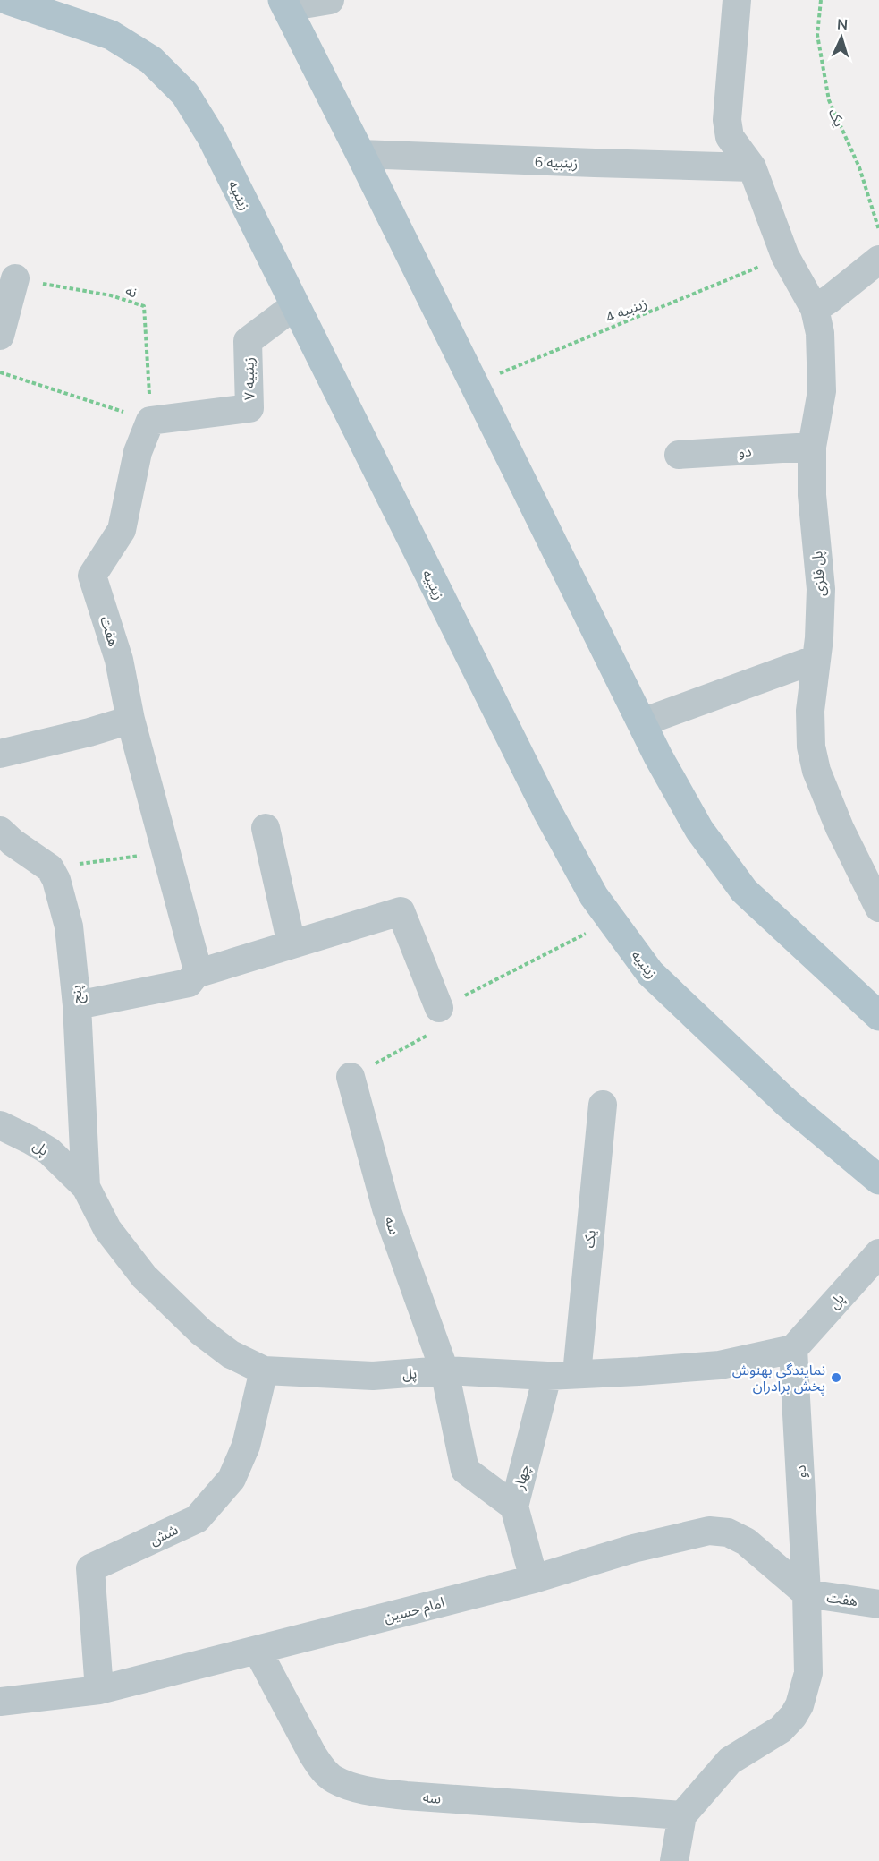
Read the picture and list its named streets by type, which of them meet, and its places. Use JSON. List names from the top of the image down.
{
  "streets": {
    "main road": ["زینبیه"],
    "street": [
      "یک",
      "زینبیه 6",
      "زینبیه ۷",
      "دو",
      "پل فلزی",
      "هفت",
      "پنج",
      "پل",
      "سه",
      "چهار",
      "شش",
      "امام حسین"
    ],
    "path": ["نه", "زینبیه 4"]
  },
  "crossings": [
    ["یک", "پل"],
    ["زینبیه 6", "پل فلزی"],
    ["زینبیه", "زینبیه ۷"],
    ["نه", "زینبیه ۷"],
    ["نه", "هفت"],
    ["زینبیه 4", "پل فلزی"],
    ["زینبیه ۷", "هفت"],
    ["دو", "پل فلزی"],
    ["دو", "هفت"],
    ["دو", "پل"],
    ["دو", "سه"],
    ["دو", "امام حسین"],
    ["هفت", "امام حسین"],
    ["پنج", "پل"],
    ["پل", "سه"],
    ["پل", "چهار"],
    ["پل", "شش"],
    ["سه", "چهار"],
    ["سه", "امام حسین"],
    ["چهار", "امام حسین"],
    ["شش", "امام حسین"]
  ],
  "places": ["نمایندگی بهنوش پخش برادران"],
  "north": "top"
}
